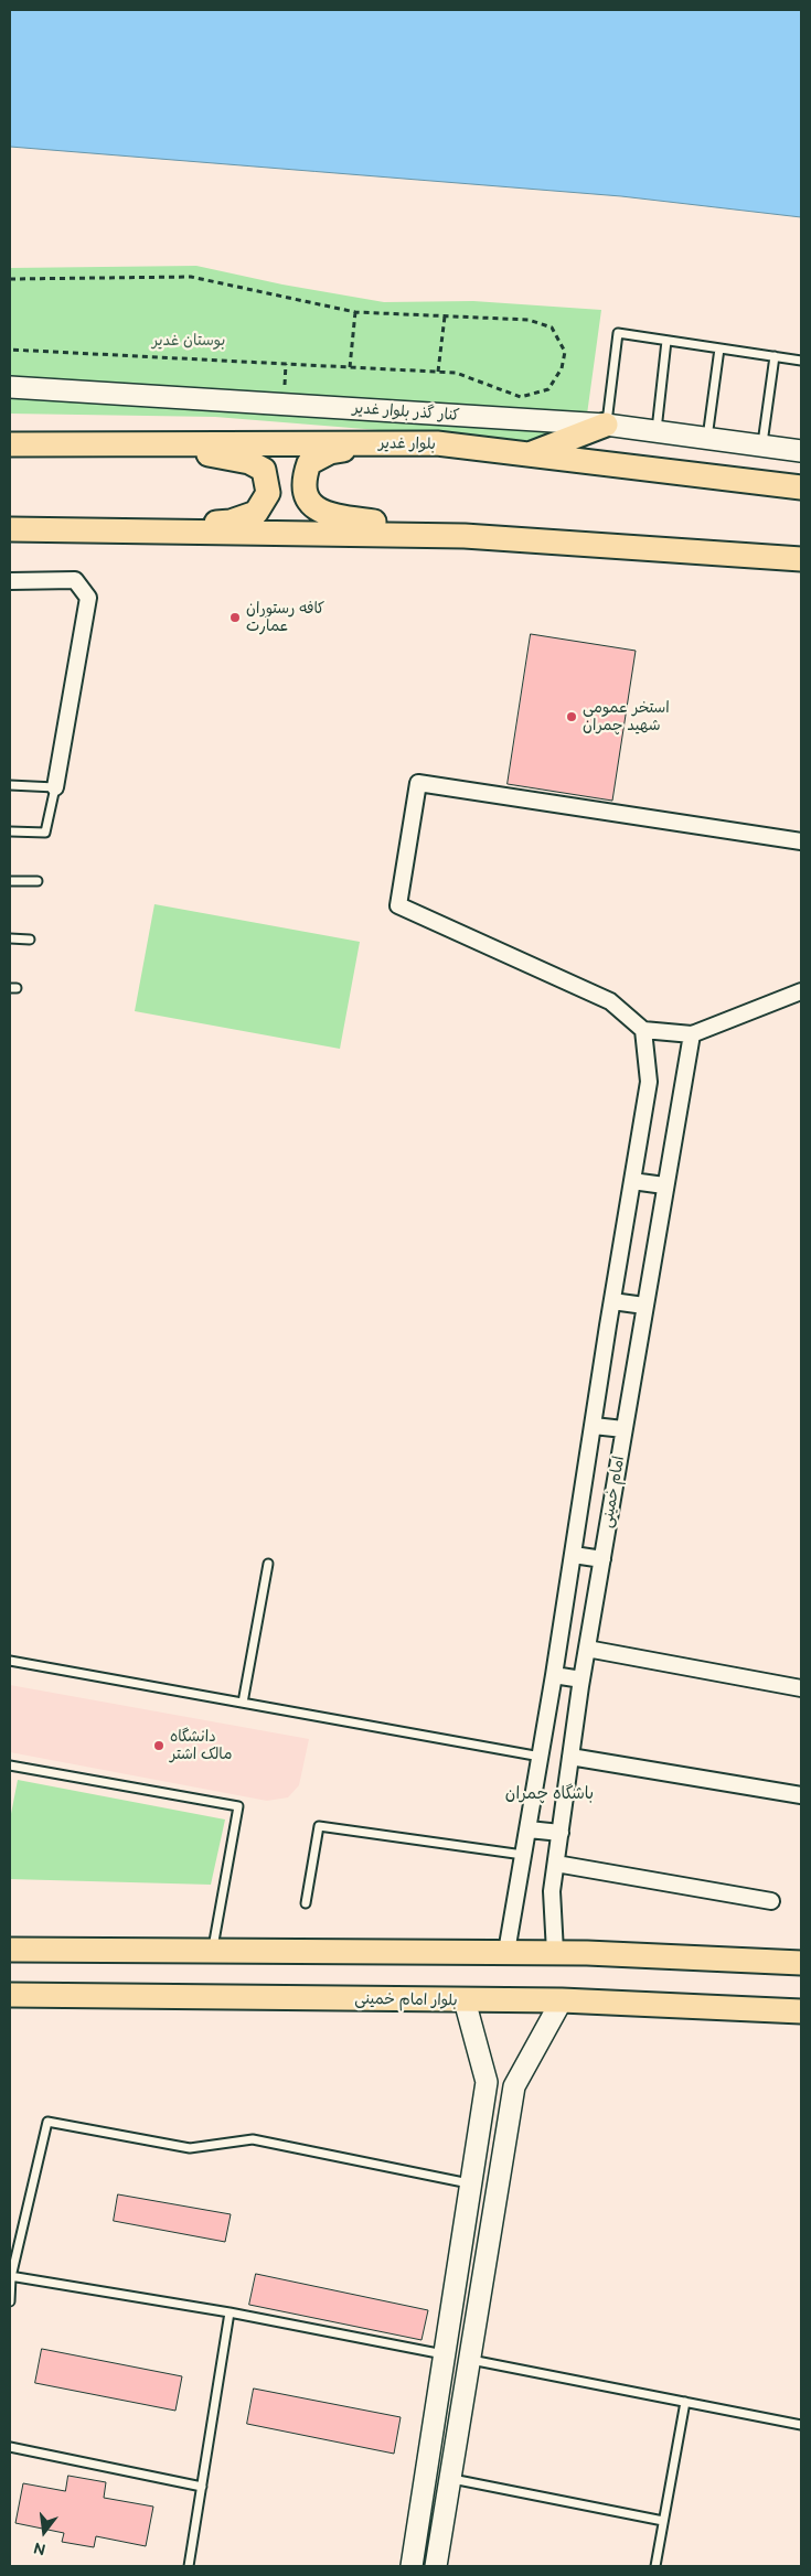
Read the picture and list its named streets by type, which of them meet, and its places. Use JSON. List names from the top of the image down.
{
  "streets": {
    "main road": ["بلوار غدیر", "بلوار امام خمینی"],
    "street": ["کنار گذر بلوار غدیر", "امام خمینی"]
  },
  "districts": ["باشگاه چمران"],
  "parks": ["بوستان غدیر"],
  "places": ["کافه رستوران عمارت", "استخر عمومی شهید چمران", "دانشگاه مالک اشتر"],
  "north": "bottom"
}
